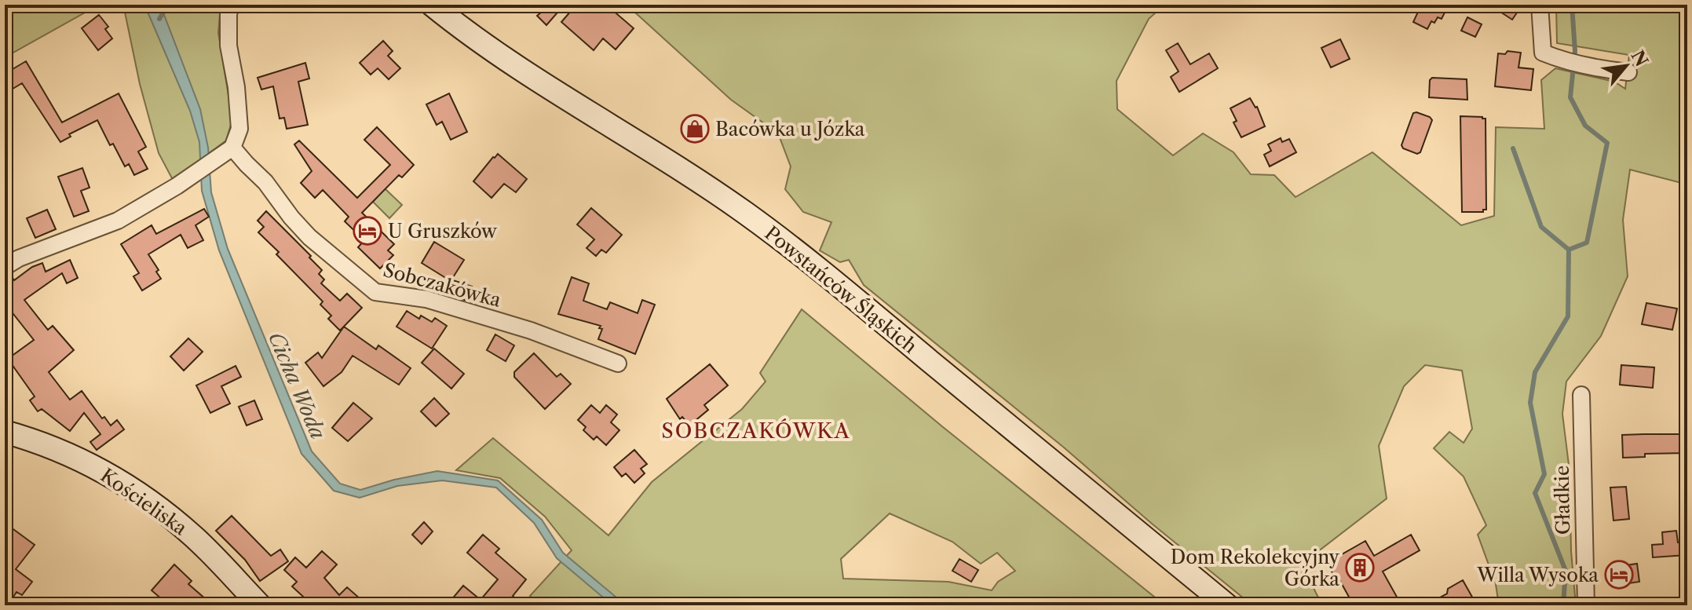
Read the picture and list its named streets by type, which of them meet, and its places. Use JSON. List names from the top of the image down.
{
  "streets": {
    "street": [
      "Sobczakówka",
      "Powstańców Śląskich",
      "Gładkie",
      "Kościeliska"
    ]
  },
  "districts": ["SOBCZAKÓWKA"],
  "water": ["Cicha Woda"],
  "places": {
    "shop": ["Bacówka u Józka"],
    "hotel": ["U Gruszków", "Willa Wysoka"],
    "building": ["Dom Rekolekcyjny Górka"]
  },
  "north": "top right"
}
